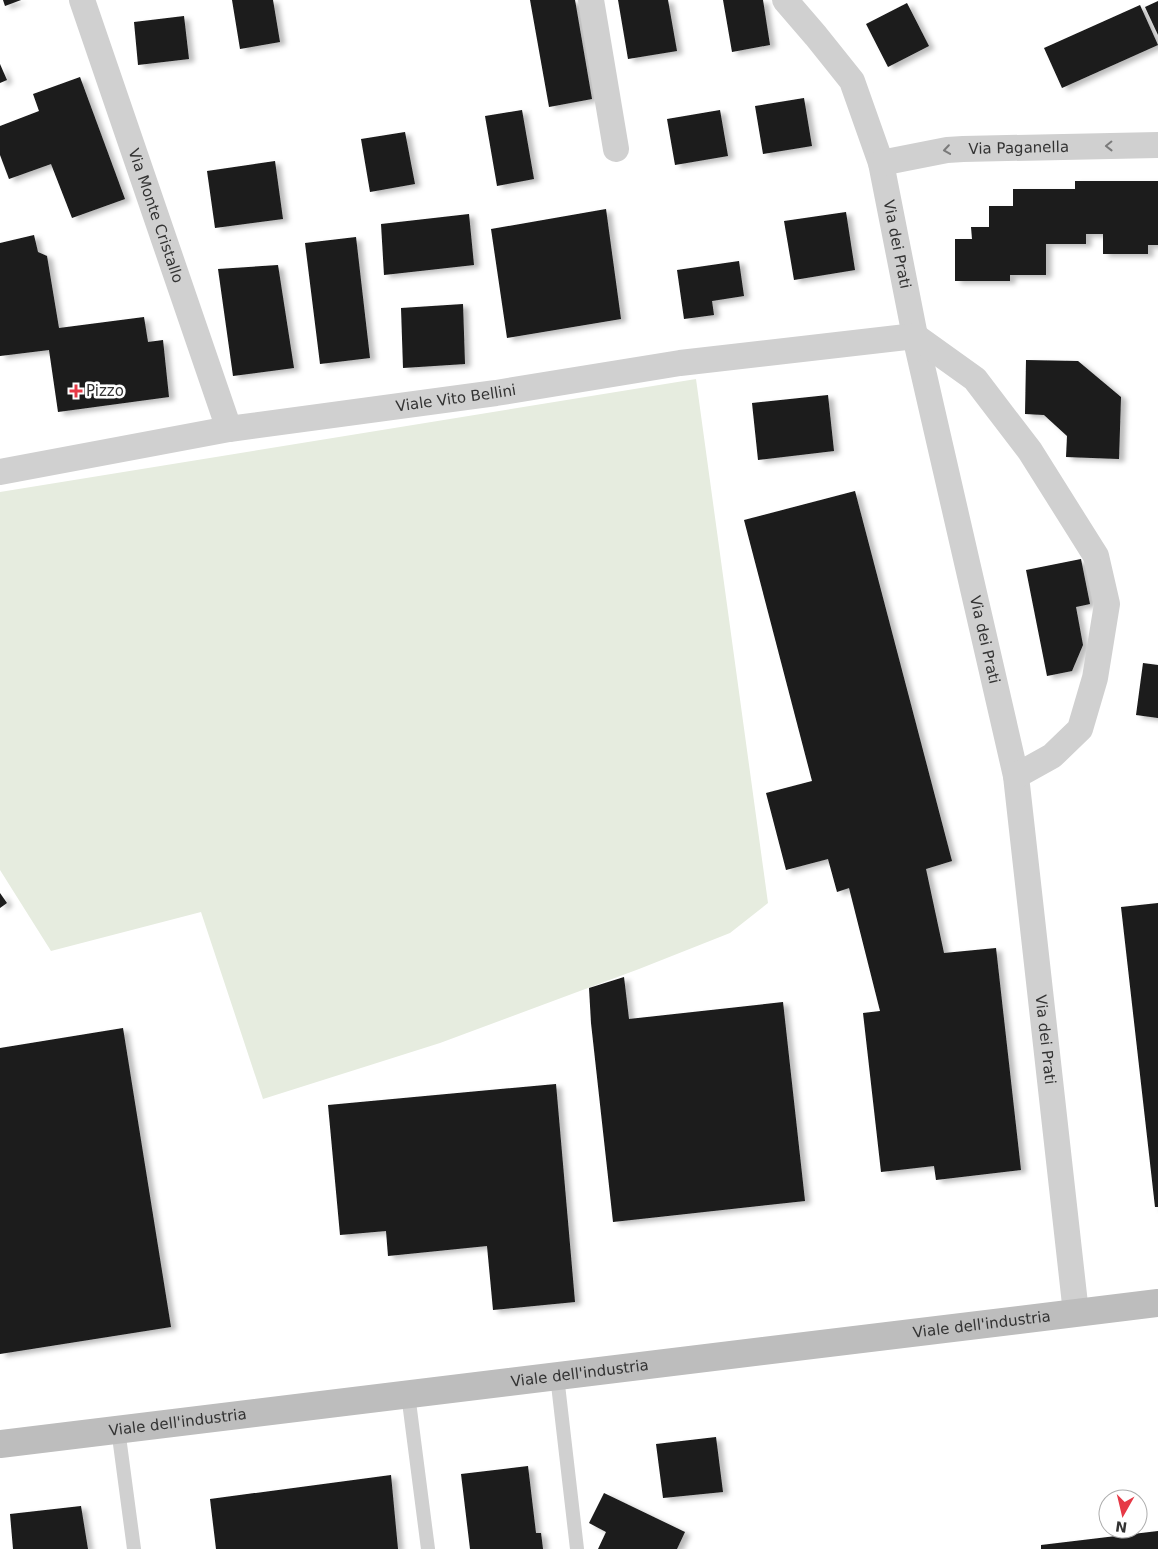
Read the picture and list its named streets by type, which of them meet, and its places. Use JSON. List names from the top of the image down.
{
  "streets": {
    "street": [
      "Via Paganella",
      "Via Monte Cristallo",
      "Via dei Prati",
      "Viale Vito Bellini",
      "Viale dell'industria"
    ]
  },
  "crossings": [
    ["Via Paganella", "Via dei Prati"],
    ["Via Monte Cristallo", "Viale Vito Bellini"],
    ["Via dei Prati", "Viale Vito Bellini"],
    ["Via dei Prati", "Viale dell'industria"]
  ],
  "one_way": ["Via Paganella"],
  "places": {
    "health": ["Pizzo"]
  },
  "north": "bottom"
}
